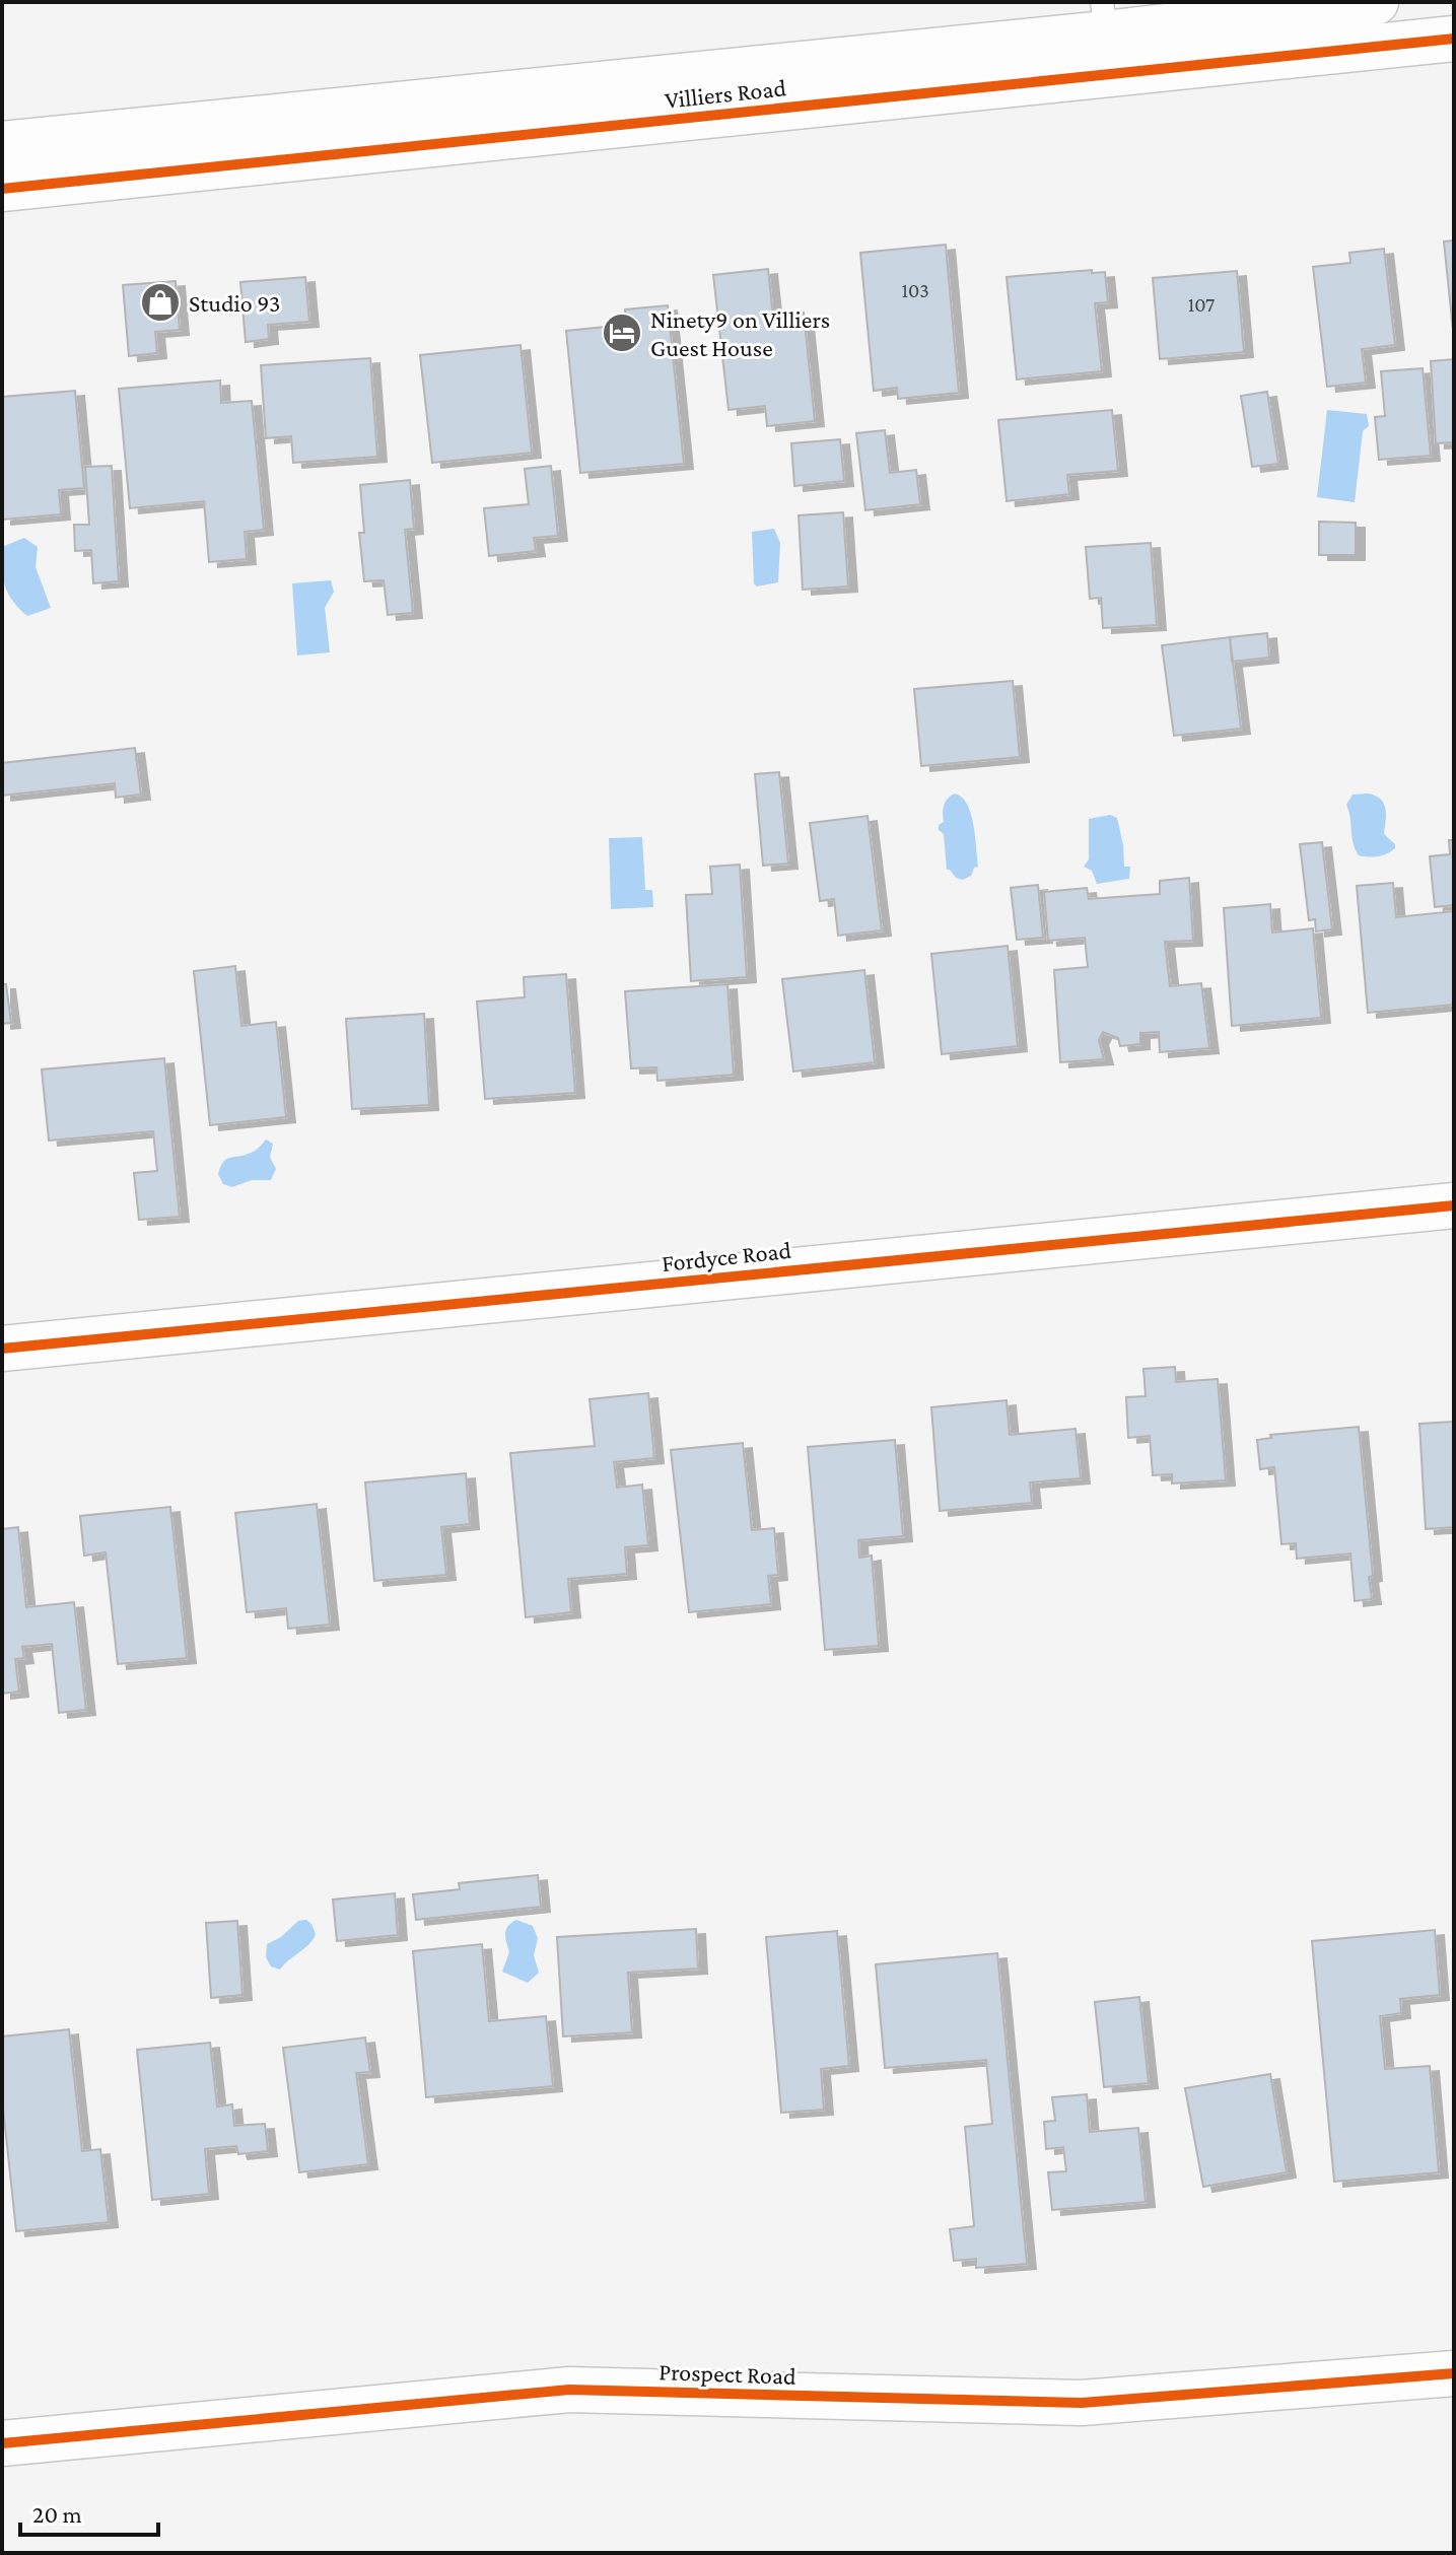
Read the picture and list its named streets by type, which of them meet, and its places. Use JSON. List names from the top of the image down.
{
  "streets": {
    "street": ["Villiers Road", "Fordyce Road", "Prospect Road"]
  },
  "places": {
    "shop": ["Studio 93"],
    "hotel": ["Ninety9 on Villiers Guest House"]
  },
  "house_numbers": ["103", "107"],
  "scale_bar": "20 m"
}
